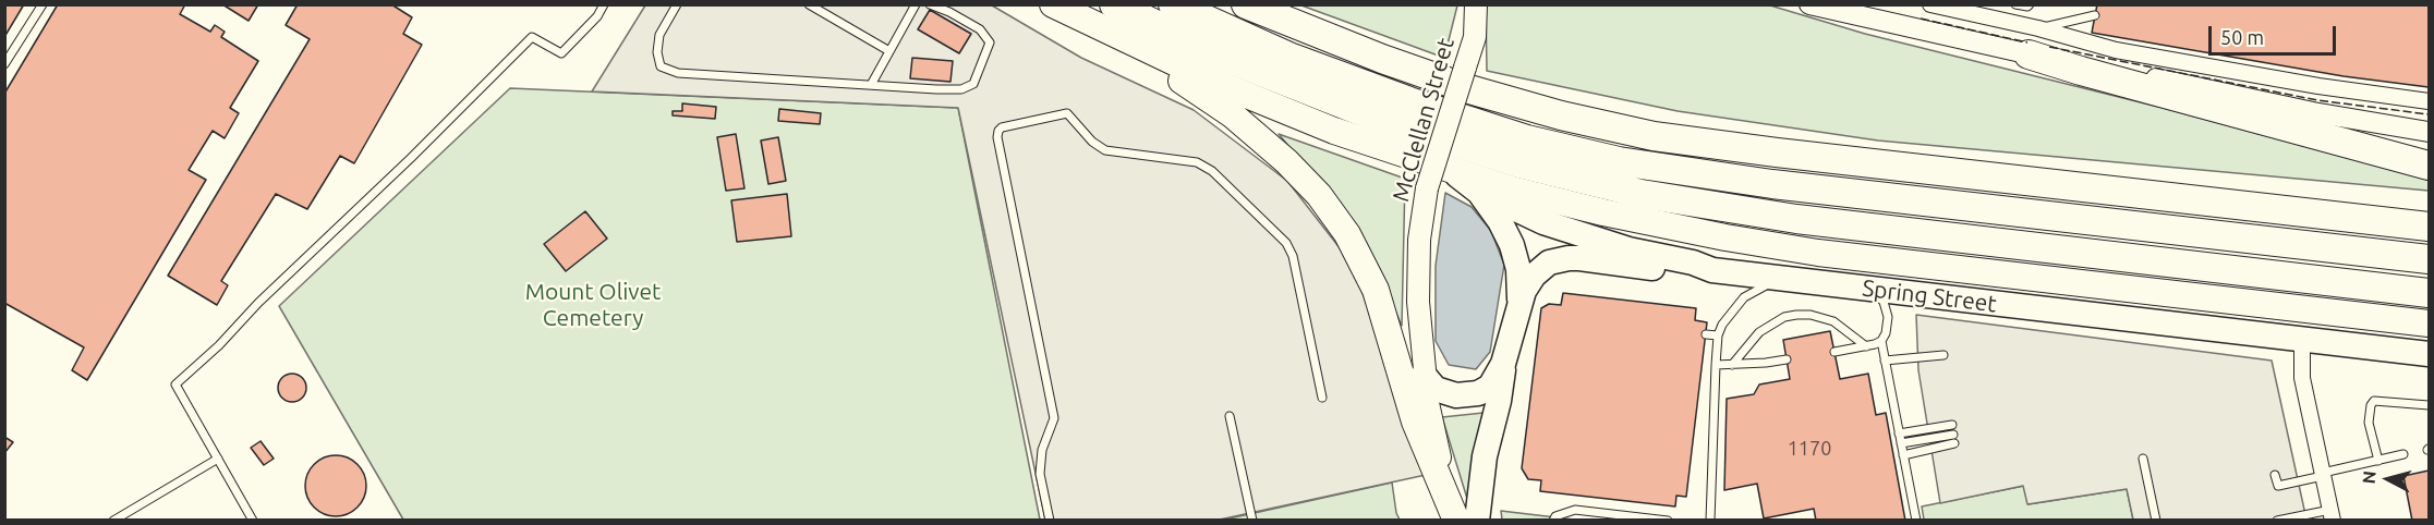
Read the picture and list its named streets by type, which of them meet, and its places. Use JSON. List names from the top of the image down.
{
  "streets": {
    "main road": ["McClellan Street", "Spring Street"]
  },
  "parks": ["Mount Olivet Cemetery"],
  "house_numbers": ["1170"],
  "scale_bar": "50 m",
  "north": "left"
}
